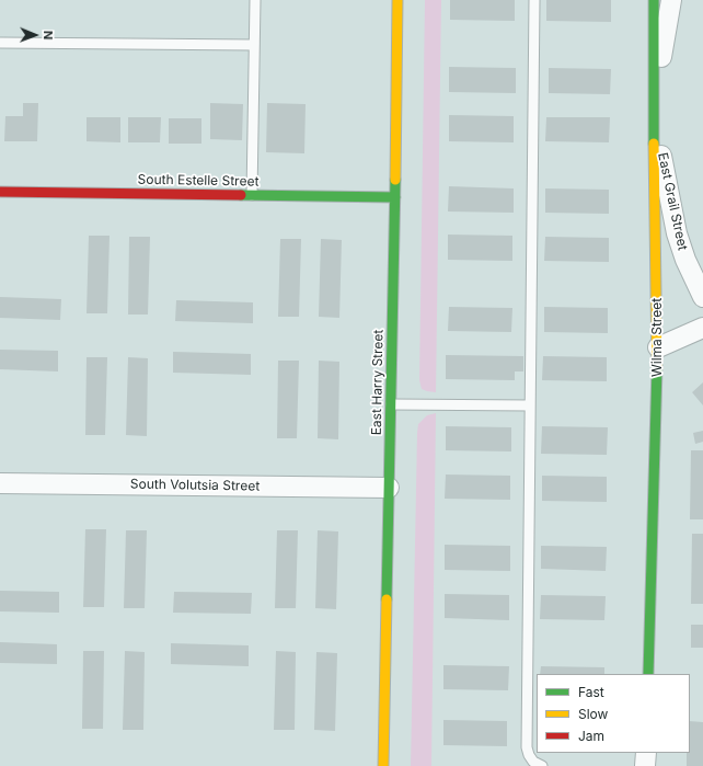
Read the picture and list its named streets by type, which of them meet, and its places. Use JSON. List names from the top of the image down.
{
  "streets": {
    "street": [
      "South Estelle Street",
      "East Grail Street",
      "Wilma Street",
      "East Harry Street",
      "South Volutsia Street"
    ]
  },
  "crossings": [
    ["South Estelle Street", "East Harry Street"],
    ["East Grail Street", "Wilma Street"],
    ["East Harry Street", "South Volutsia Street"]
  ],
  "legend": ["Fast", "Slow", "Jam"],
  "north": "right"
}
